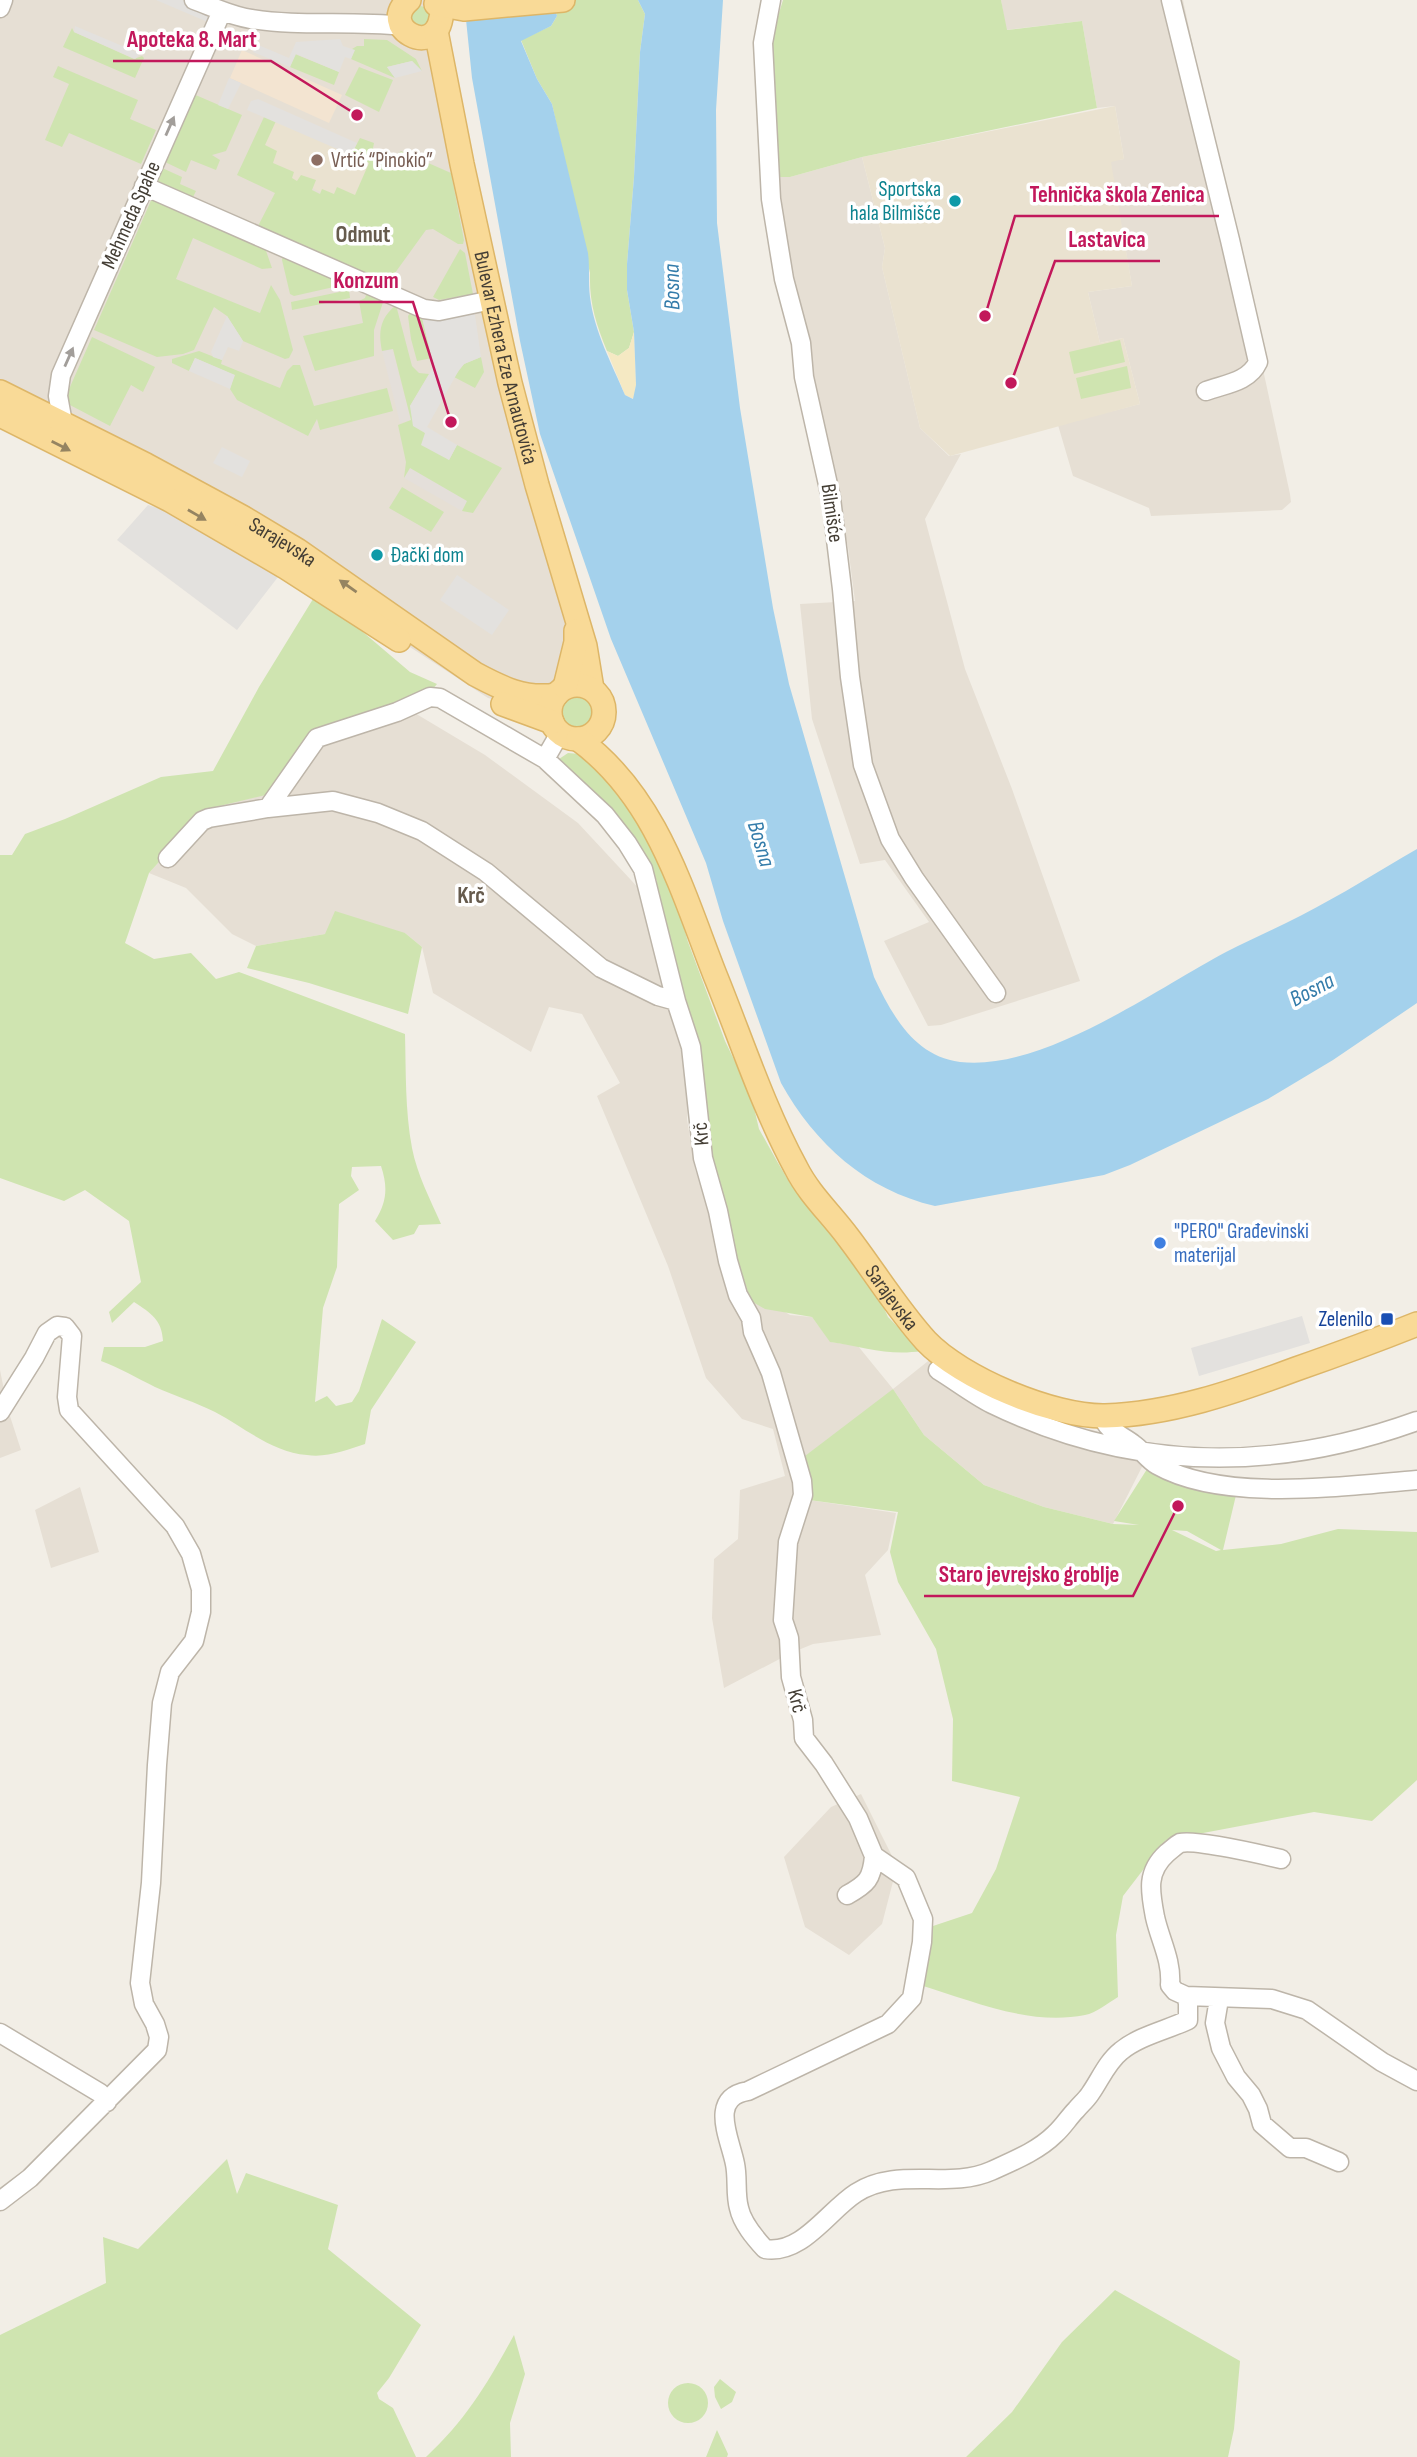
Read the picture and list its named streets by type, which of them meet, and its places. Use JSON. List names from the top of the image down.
{
  "streets": {
    "main road": ["Bulevar Ezhera Eze Arnautovića", "Sarajevska"],
    "street": ["Mehmeda Spahe", "Bilmišće", "Krč"]
  },
  "crossings": [
    ["Mehmeda Spahe", "Sarajevska"],
    ["Bulevar Ezhera Eze Arnautovića", "Sarajevska"]
  ],
  "one_way": ["Mehmeda Spahe"],
  "districts": ["Odmut", "Krč"],
  "water": ["Bosna"],
  "places": {
    "other": [
      "Apoteka 8. Mart",
      "Vrtić “Pinokio”",
      "Sportska hala Bilmišće",
      "Tehnička škola Zenica",
      "Lastavica",
      "Konzum",
      "Đački dom",
      "\"PERO\" Građevinski materijal",
      "Staro jevrejsko groblje"
    ],
    "transit": ["Zelenilo"]
  }
}
